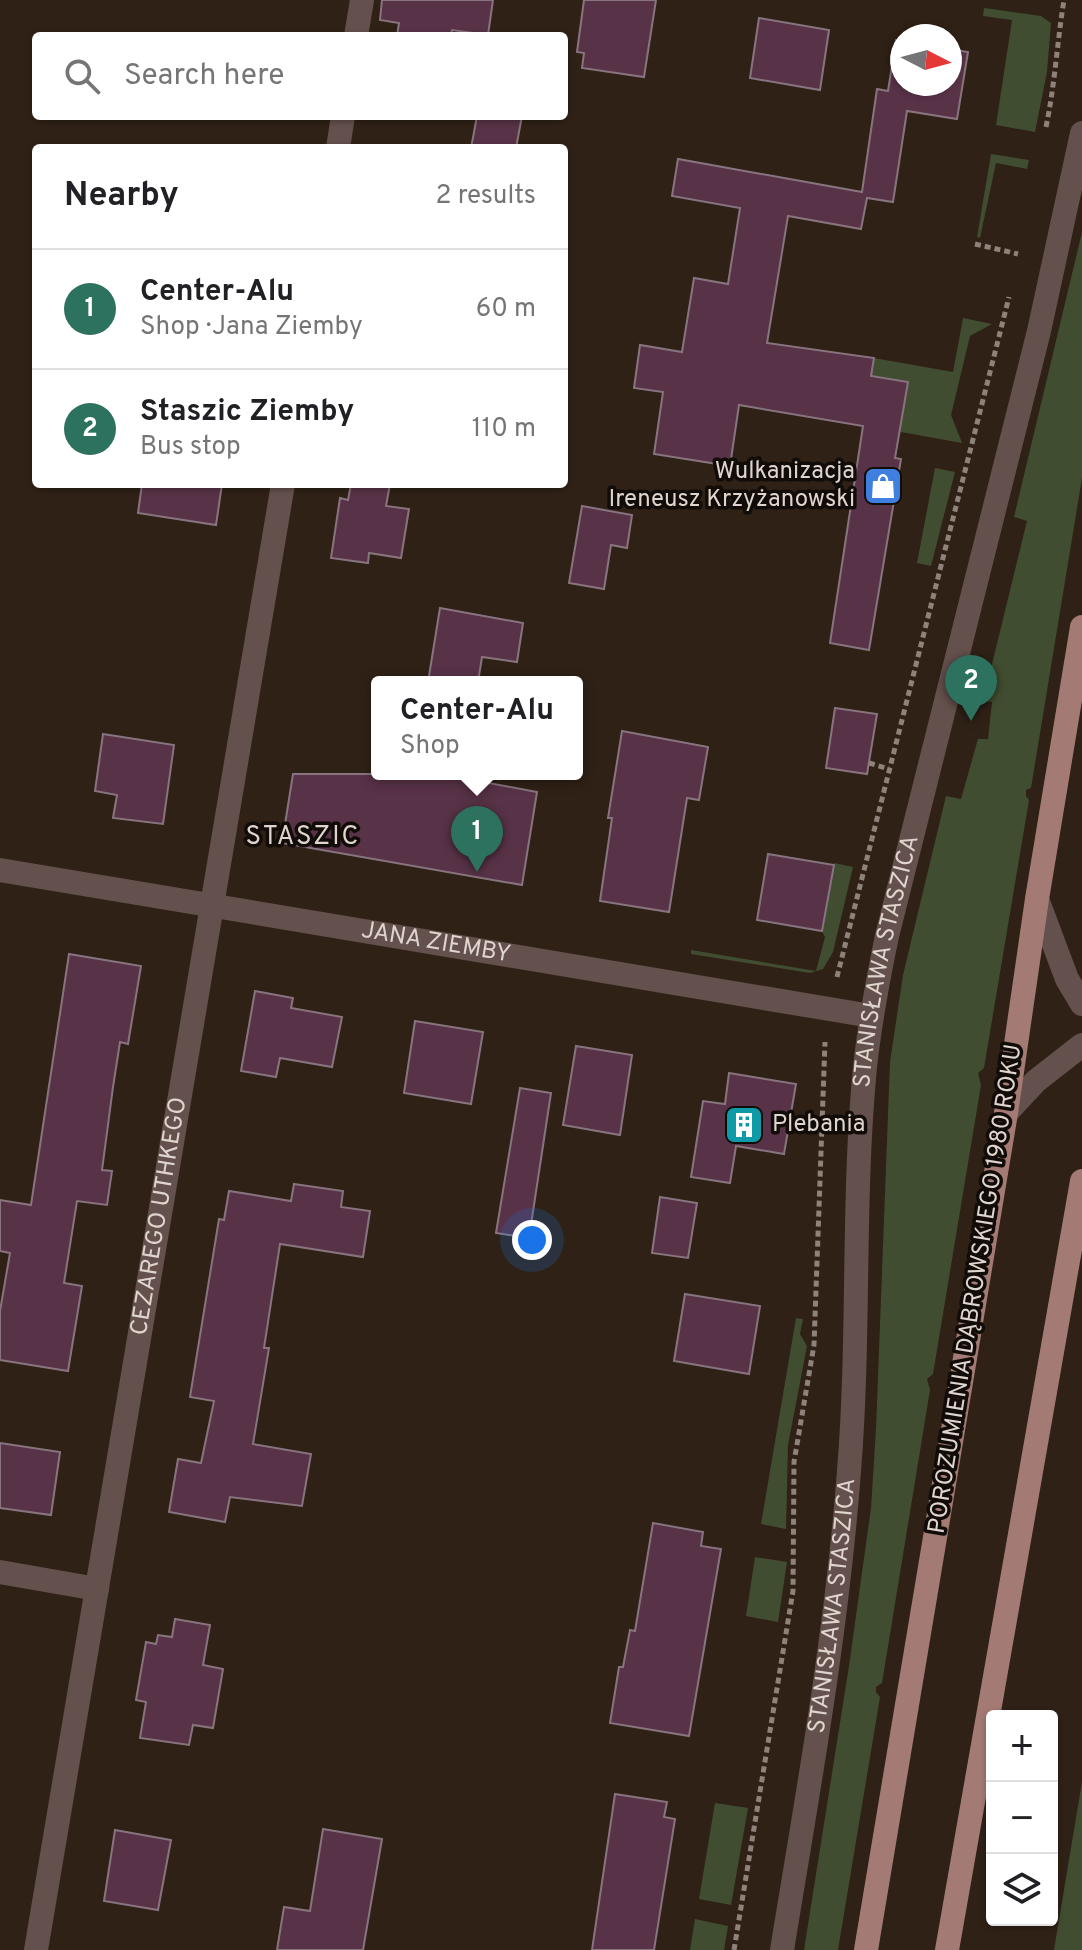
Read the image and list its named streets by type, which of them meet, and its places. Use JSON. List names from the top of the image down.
{
  "streets": {
    "main road": ["POROZUMIENIA DĄBROWSKIEGO 1980 ROKU"],
    "street": ["JANA ZIEMBY", "STANISŁAWA STASZICA", "CEZAREGO UTHKEGO"]
  },
  "crossings": [
    ["JANA ZIEMBY", "STANISŁAWA STASZICA"],
    ["JANA ZIEMBY", "CEZAREGO UTHKEGO"]
  ],
  "districts": ["STASZIC"],
  "places": {
    "shop": ["Wulkanizacja Ireneusz Krzyżanowski"],
    "building": ["Plebania"]
  },
  "north": "right",
  "page": {
    "search": "Search here",
    "heading": ["Nearby", "2 results"],
    "list": [
      {
        "mark": "1",
        "name": "Center-Alu",
        "note": "Shop · Jana Ziemby",
        "value": "60 m"
      },
      {
        "mark": "2",
        "name": "Staszic Ziemby",
        "note": "Bus stop",
        "value": "110 m"
      }
    ],
    "pins": ["2", "1"],
    "popup": ["Center-Alu", "Shop"],
    "map_buttons": ["+", "−"]
  }
}
